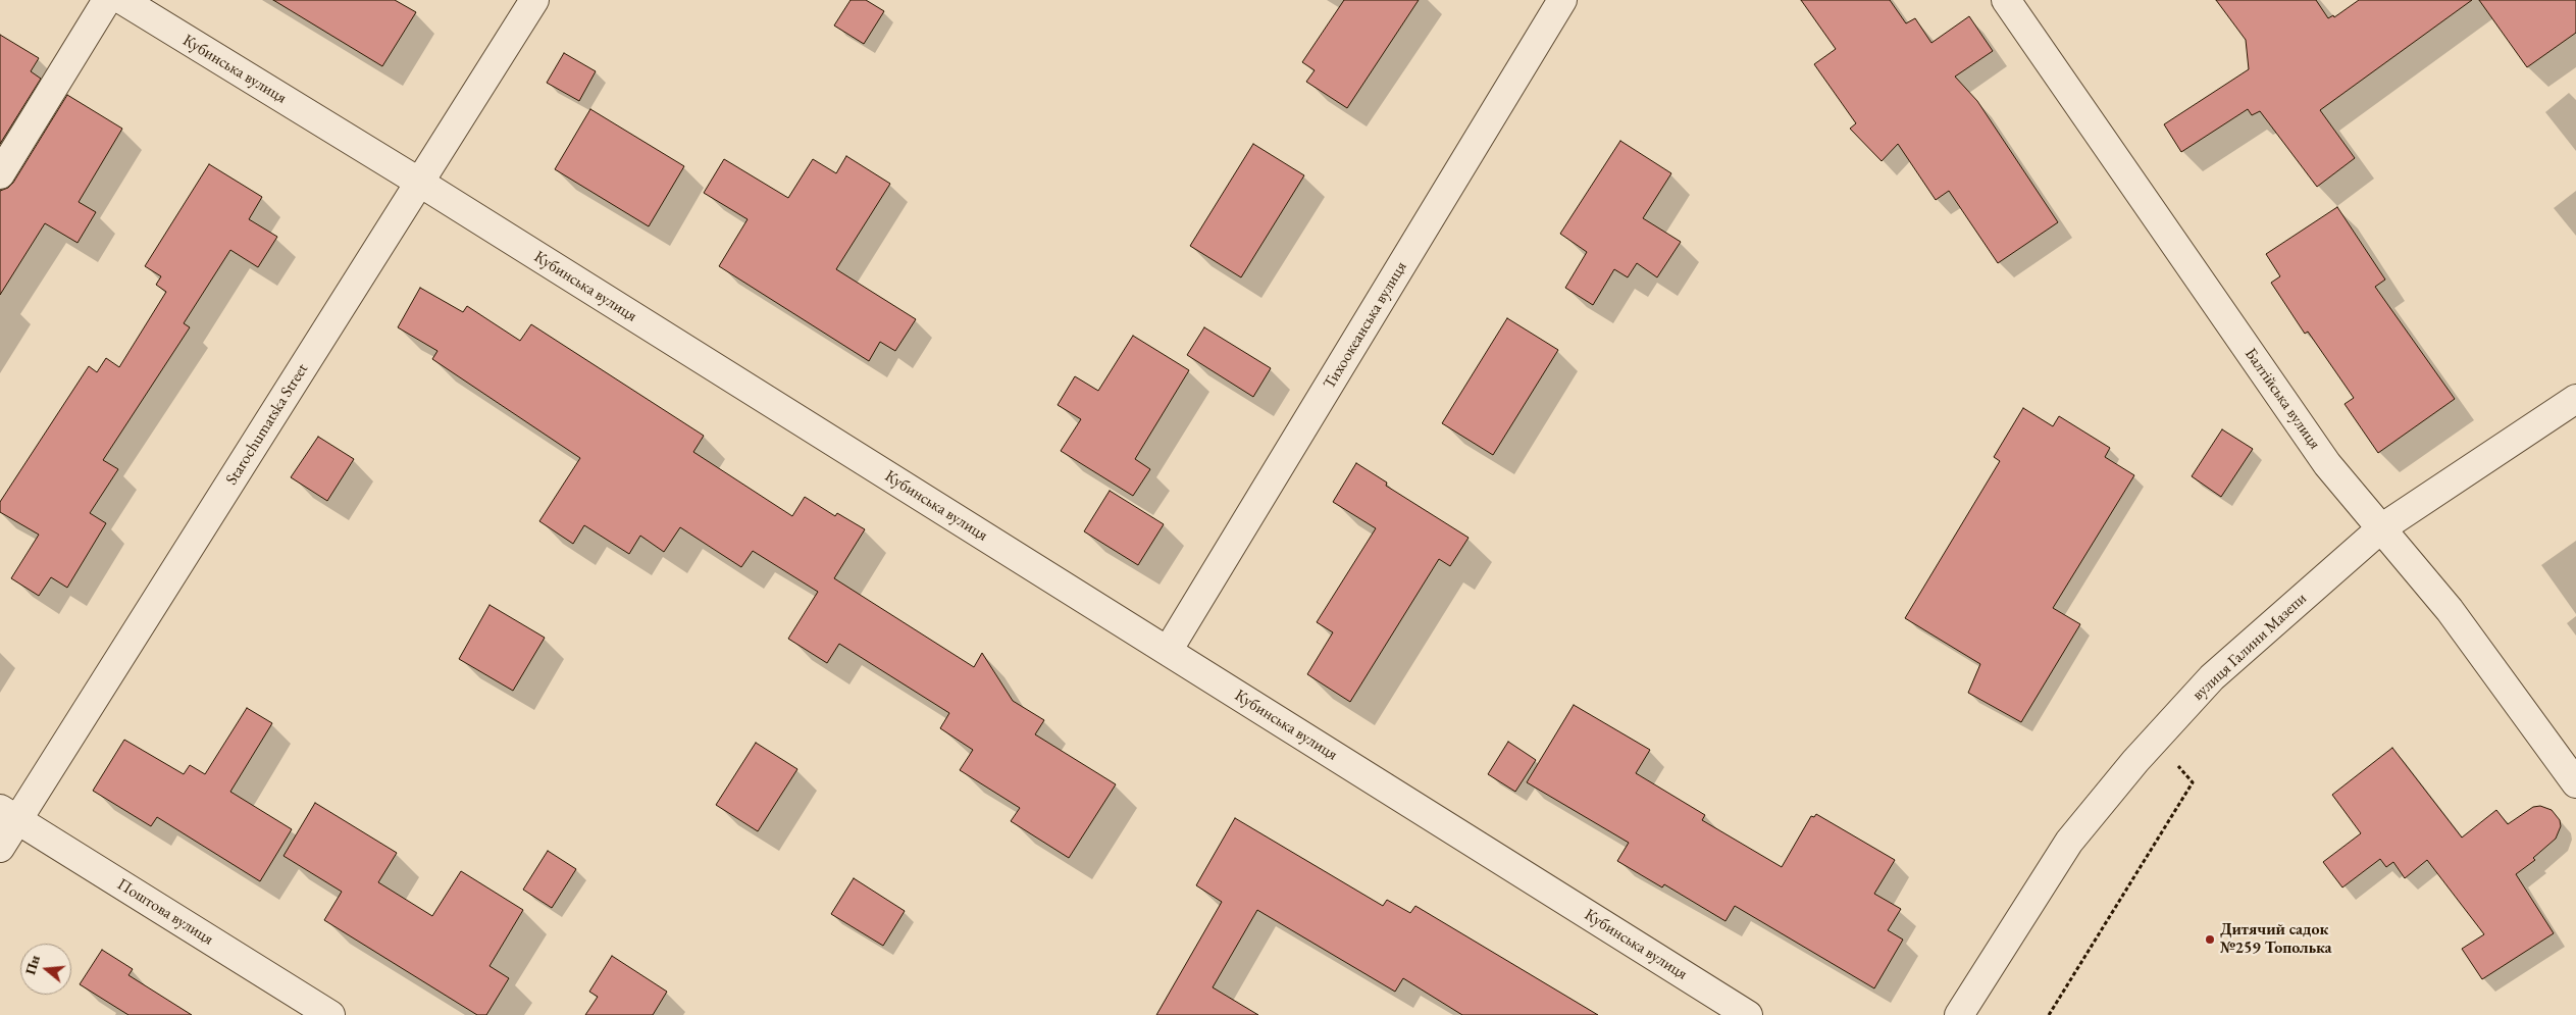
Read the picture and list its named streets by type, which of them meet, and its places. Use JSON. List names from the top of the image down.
{
  "streets": {
    "street": [
      "Кубинська вулиця",
      "Тихоокеанська вулиця",
      "Балтійська вулиця",
      "Starochumatska Street",
      "вулиця Галини Мазепи",
      "Поштова вулиця"
    ]
  },
  "crossings": [
    ["Кубинська вулиця", "Тихоокеанська вулиця"],
    ["Кубинська вулиця", "Starochumatska Street"],
    ["Балтійська вулиця", "вулиця Галини Мазепи"],
    ["Starochumatska Street", "Поштова вулиця"]
  ],
  "places": ["Дитячий садок №259 Тополька"],
  "north": "left"
}
